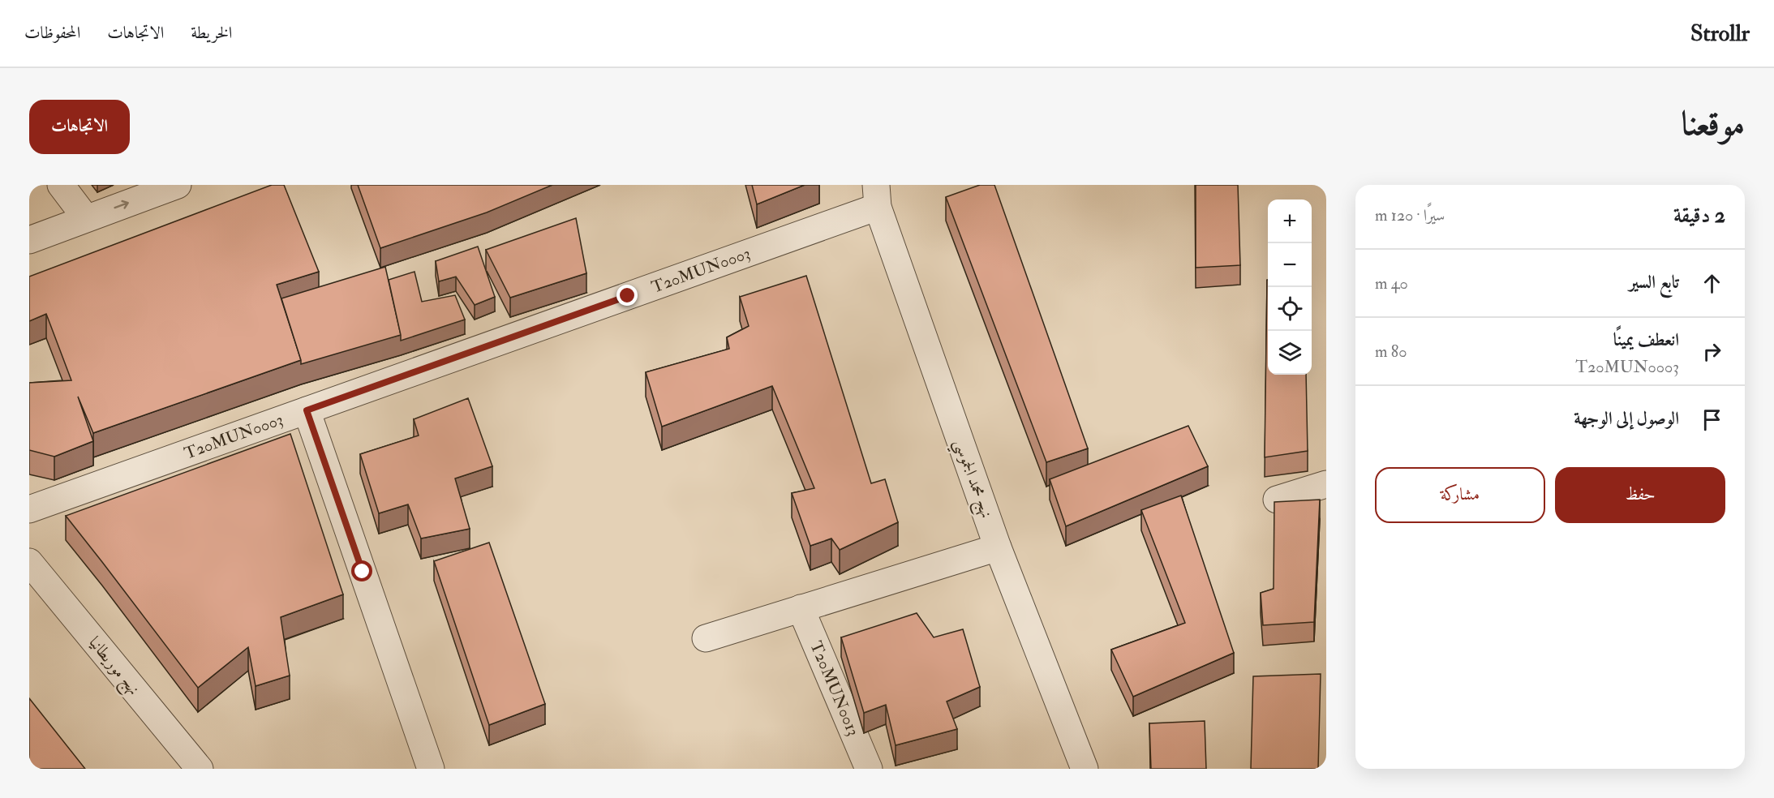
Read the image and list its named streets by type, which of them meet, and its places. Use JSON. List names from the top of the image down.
{
  "streets": {
    "street": [
      "T20MUN0003",
      "نهج محمد الجموسي",
      "نهج موريطانيا",
      "T20MUN0013"
    ]
  },
  "crossings": [
    ["T20MUN0003", "نهج محمد الجموسي"]
  ],
  "page": {
    "header": "Strollr",
    "nav": ["الخريطة", "الاتجاهات", "المحفوظات"],
    "title": "موقعنا",
    "buttons": [
      "الاتجاهات",
      ["حفظ", "مشاركة"]
    ],
    "heading": ["2 دقيقة", "سيرًا · 120 m"],
    "map_buttons": ["+", "−"],
    "list": [
      ["تابع السير", "40 m"],
      ["انعطف يمينًا", "T20MUN0003", "80 m"],
      "الوصول إلى الوجهة"
    ]
  }
}
